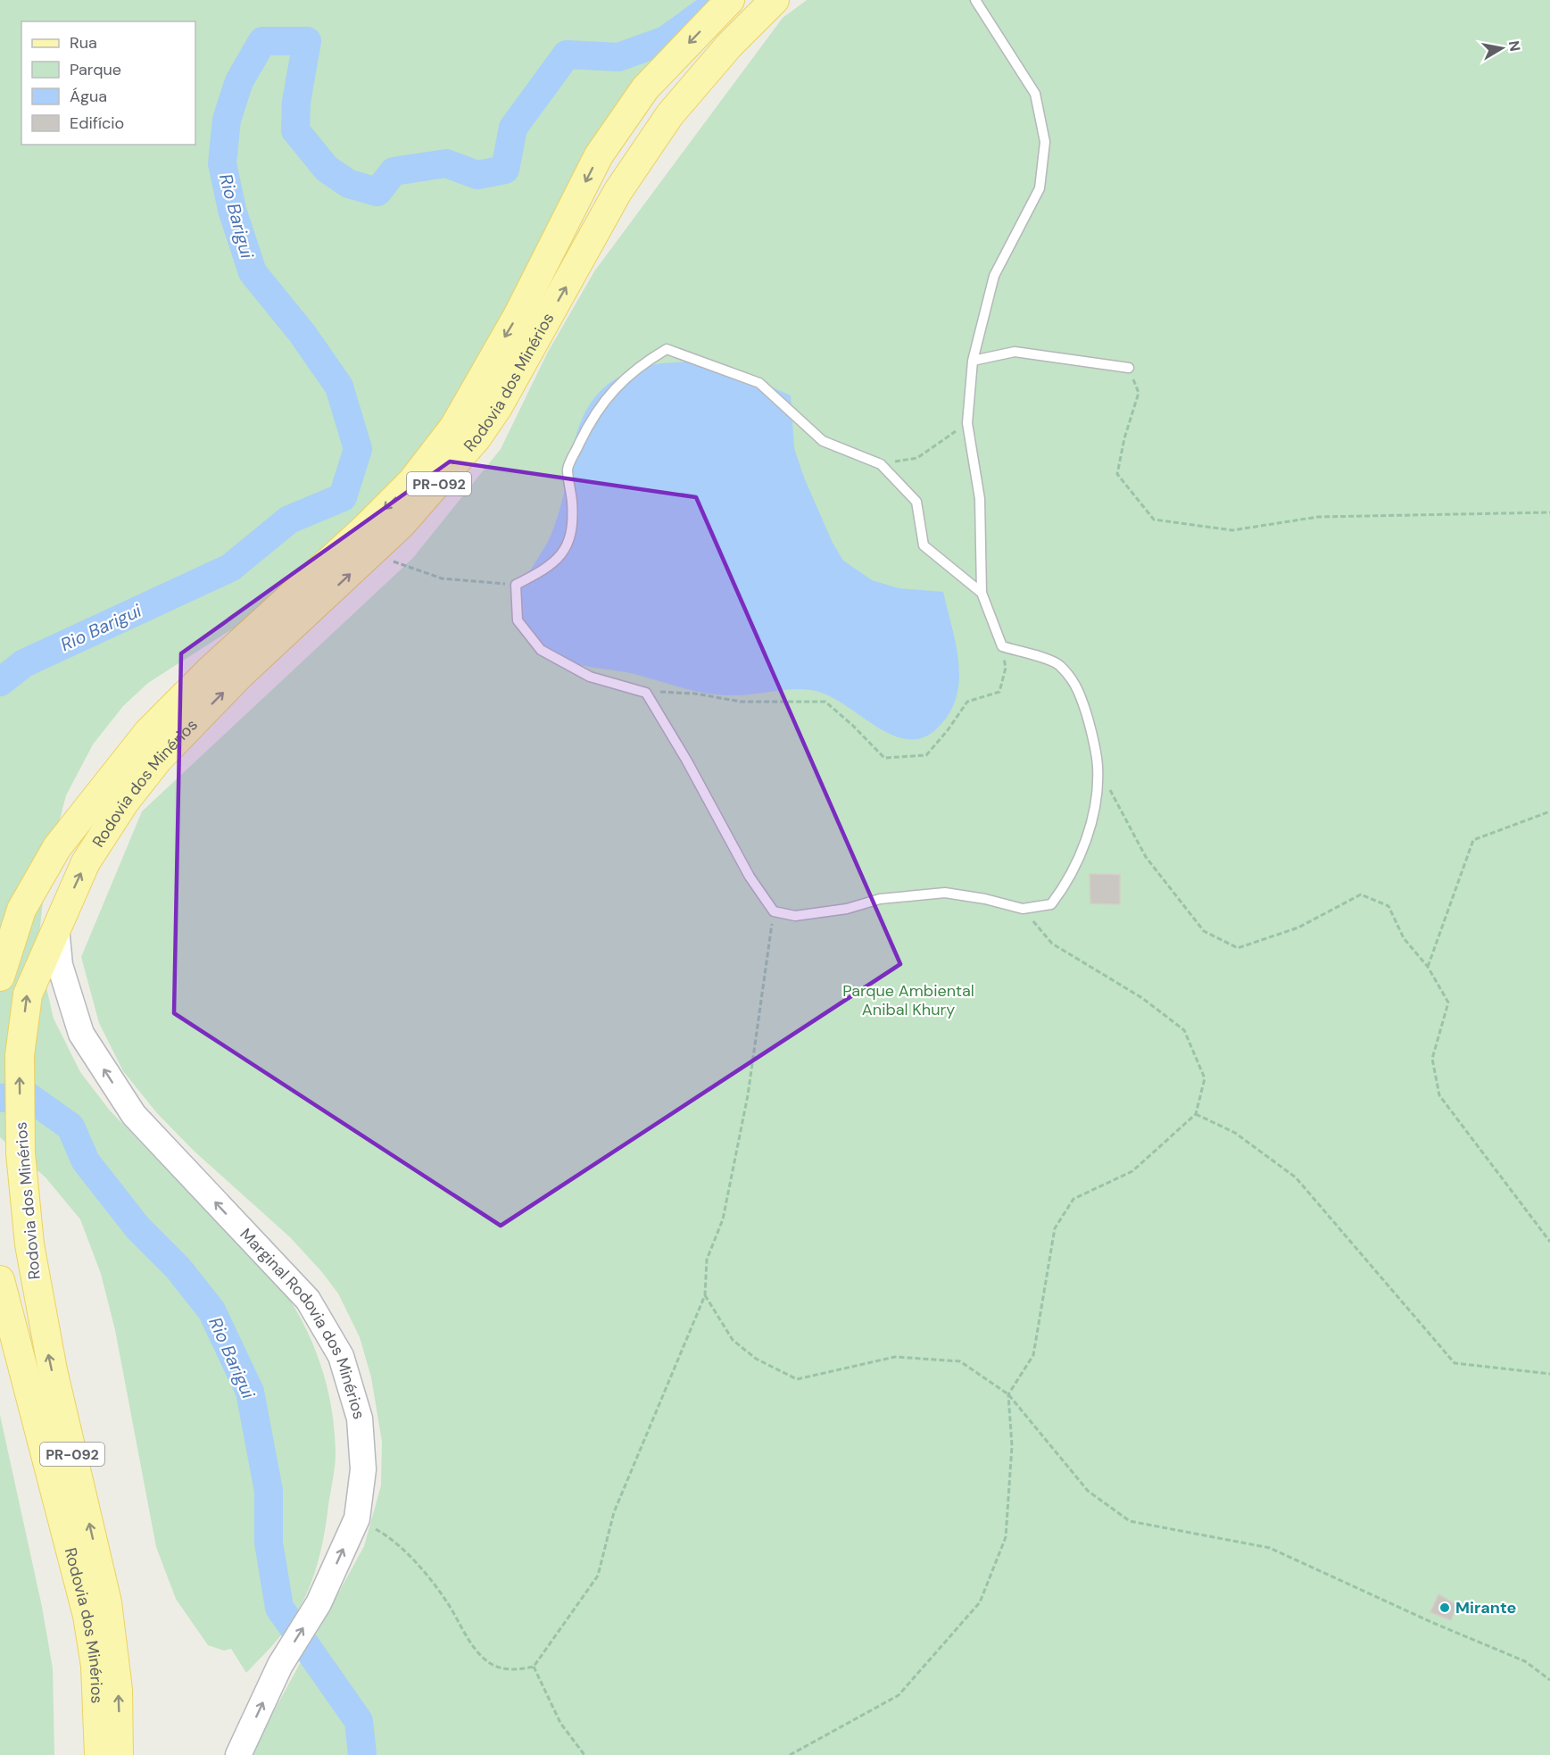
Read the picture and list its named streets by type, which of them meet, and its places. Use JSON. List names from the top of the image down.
{
  "streets": {
    "main road": ["Rodovia dos Minérios", "PR-092", "Marginal Rodovia dos Minérios"]
  },
  "crossings": [
    ["Rodovia dos Minérios", "Marginal Rodovia dos Minérios"]
  ],
  "one_way": ["Marginal Rodovia dos Minérios"],
  "water": ["Rio Barigui"],
  "parks": ["Parque Ambiental Anibal Khury"],
  "places": ["Mirante"],
  "legend": [
    "Rua",
    "Parque",
    "Água",
    "Edifício"
  ],
  "north": "right"
}
